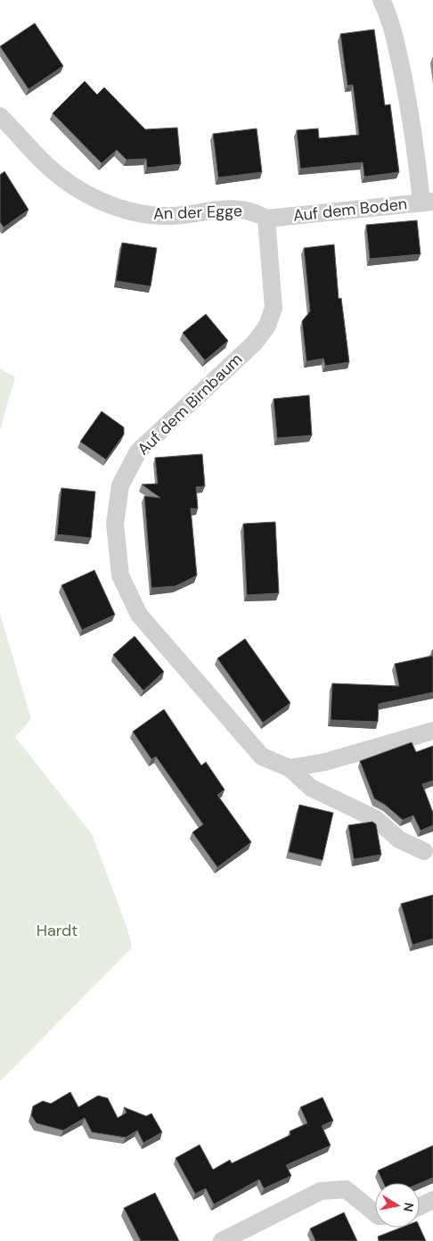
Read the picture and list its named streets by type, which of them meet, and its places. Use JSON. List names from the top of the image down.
{
  "streets": {
    "street": ["Auf dem Boden", "An der Egge", "Auf dem Birnbaum"]
  },
  "crossings": [
    ["Auf dem Boden", "An der Egge"],
    ["Auf dem Boden", "Auf dem Birnbaum"],
    ["An der Egge", "Auf dem Birnbaum"]
  ],
  "parks": ["Hardt"],
  "north": "right"
}
